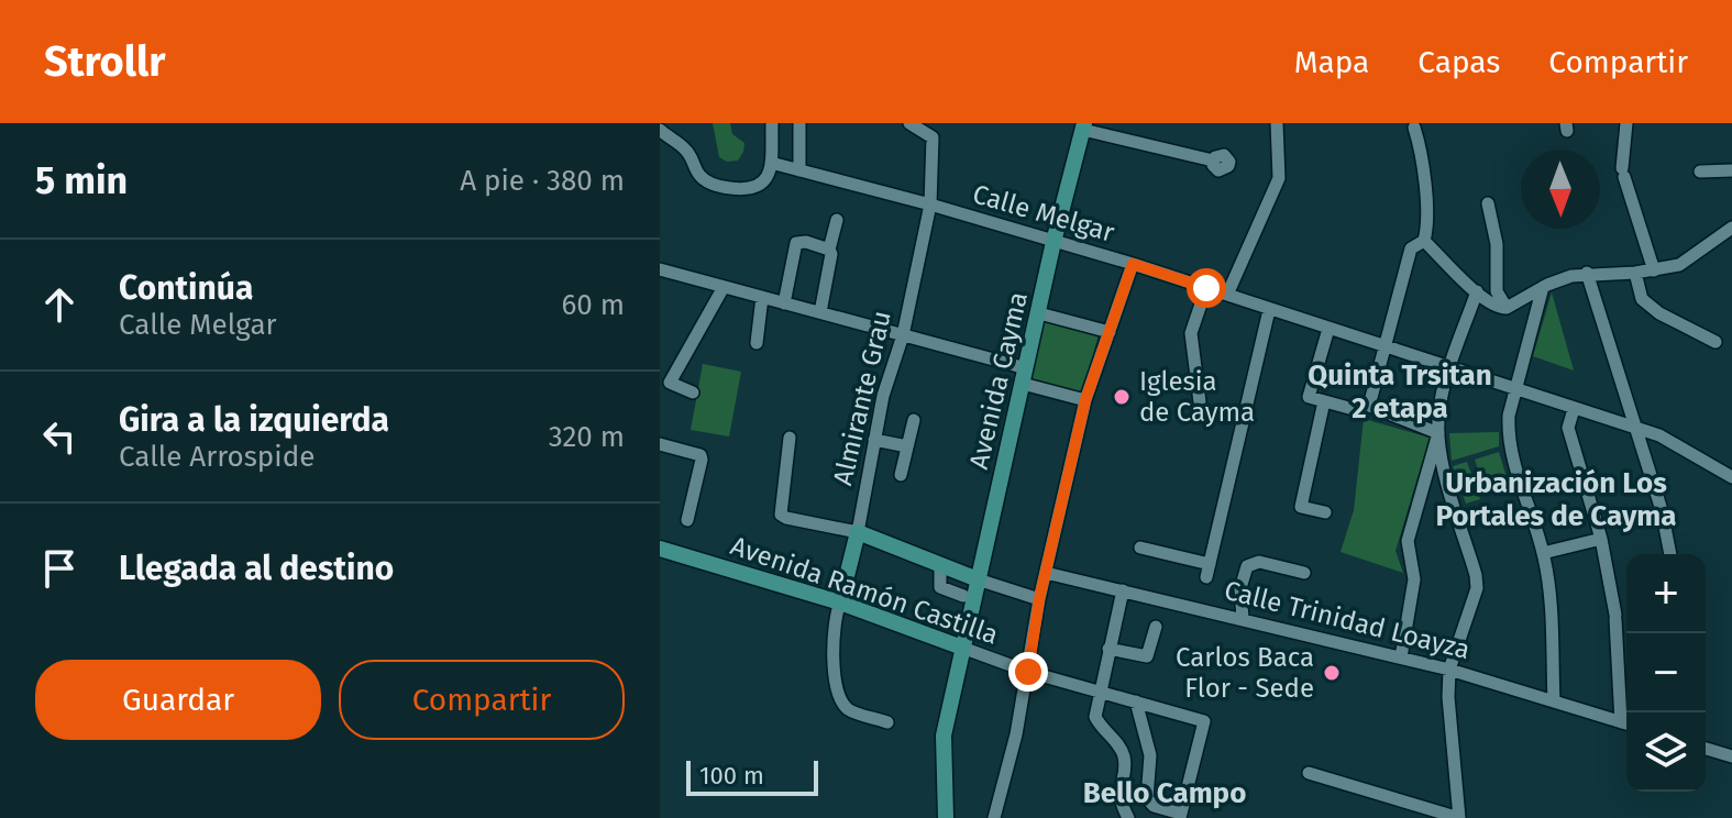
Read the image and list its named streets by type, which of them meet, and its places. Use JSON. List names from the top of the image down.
{
  "streets": {
    "main road": ["Avenida Cayma", "Almirante Grau", "Avenida Ramón Castilla"],
    "street": ["Calle Melgar", "Calle Trinidad Loayza"]
  },
  "crossings": [
    ["Calle Melgar", "Avenida Cayma"],
    ["Calle Melgar", "Almirante Grau"],
    ["Avenida Cayma", "Avenida Ramón Castilla"],
    ["Almirante Grau", "Avenida Ramón Castilla"]
  ],
  "districts": ["Quinta Trsitan 2 etapa", "Urbanización Los Portales de Cayma", "Bello Campo"],
  "places": ["Iglesia de Cayma", "Carlos Baca Flor - Sede"],
  "scale_bar": "100 m",
  "north": "bottom",
  "page": {
    "header": "Strollr",
    "nav": ["Mapa", "Capas", "Compartir"],
    "heading": ["5 min", "A pie · 380 m"],
    "list": [
      ["Continúa", "Calle Melgar", "60 m"],
      ["Gira a la izquierda", "Calle Arrospide", "320 m"],
      "Llegada al destino"
    ],
    "map_buttons": ["+", "−"],
    "buttons": ["Guardar", "Compartir"],
    "scale": "100 m"
  }
}
